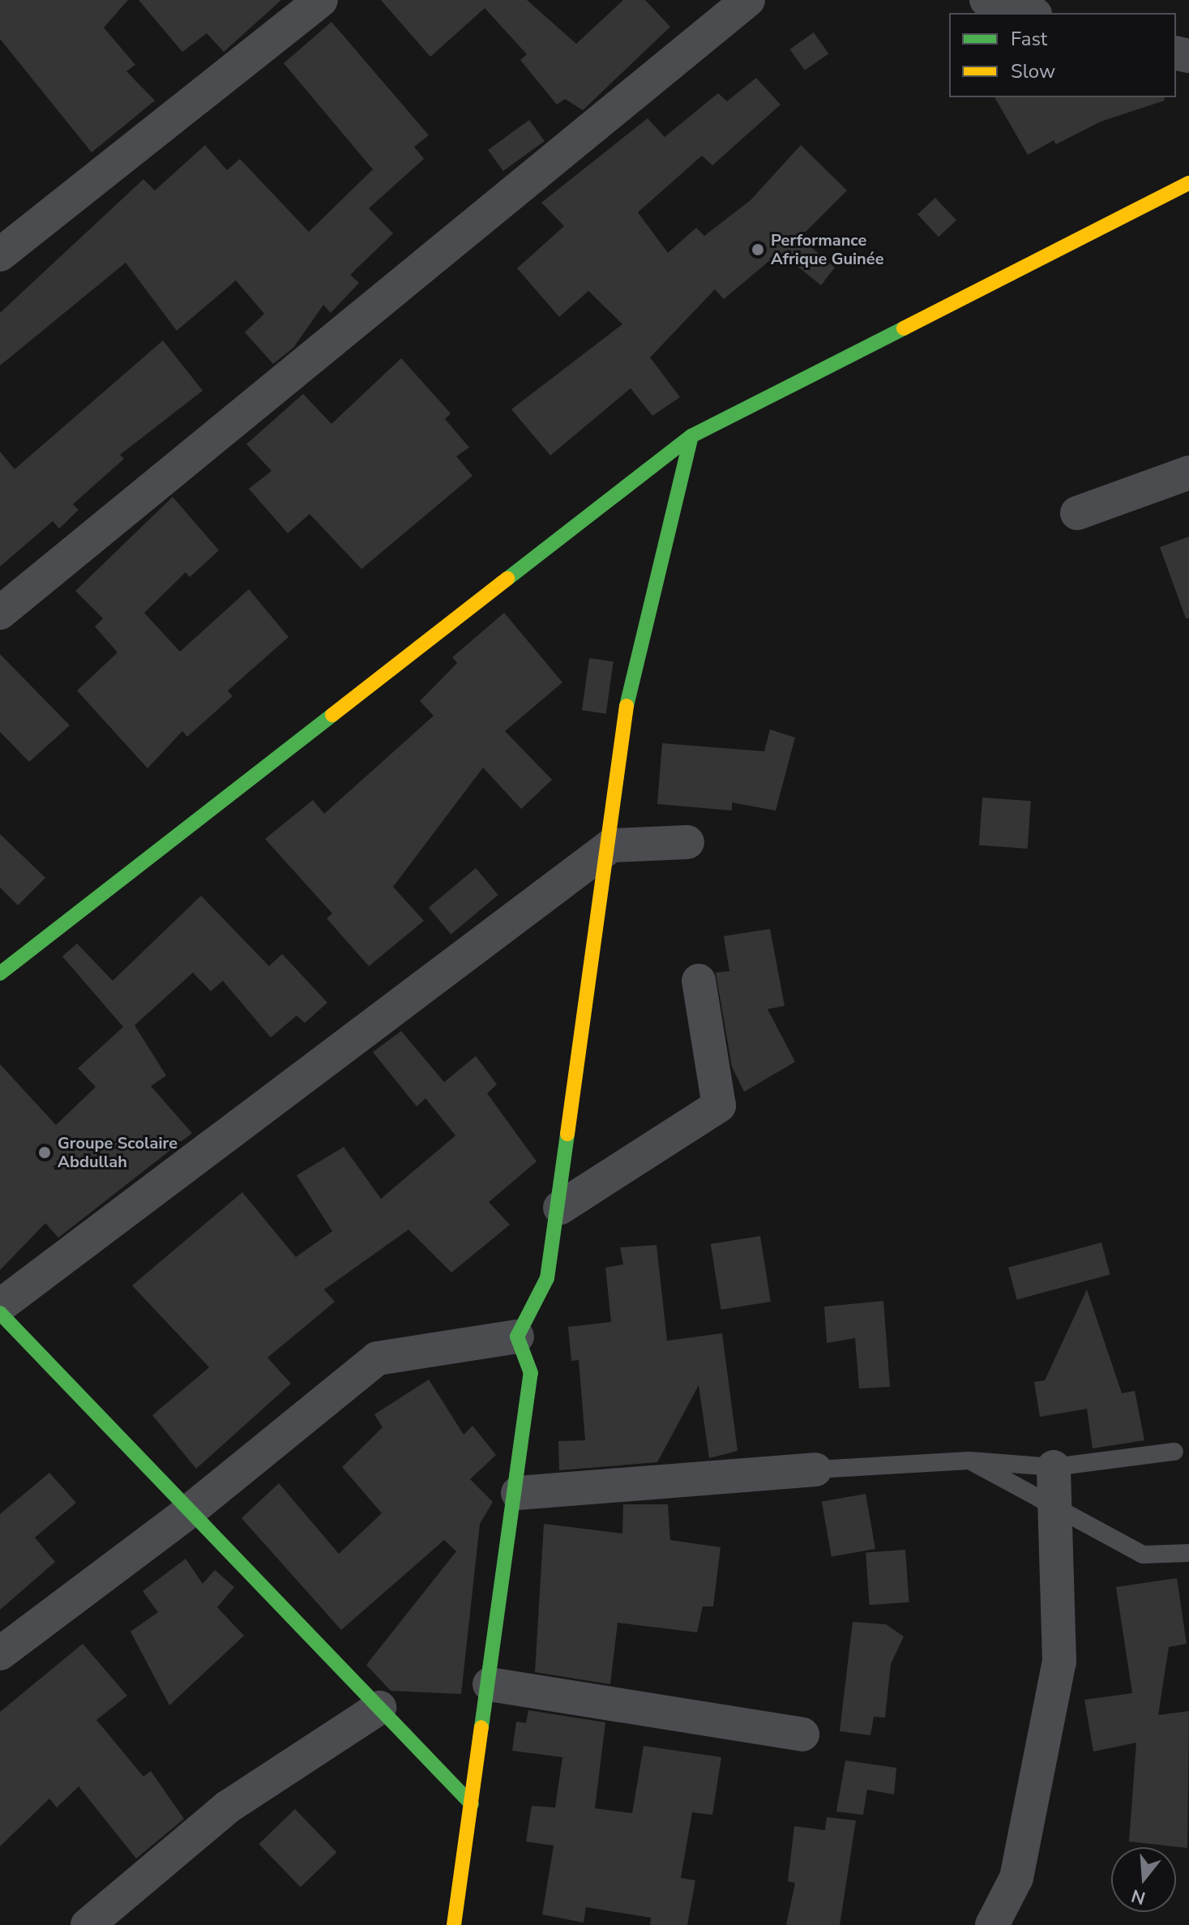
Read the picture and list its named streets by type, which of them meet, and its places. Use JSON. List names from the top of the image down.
{
  "places": ["Performance Afrique Guinée", "Groupe Scolaire Abdullah"],
  "legend": ["Fast", "Slow"],
  "north": "bottom"
}
